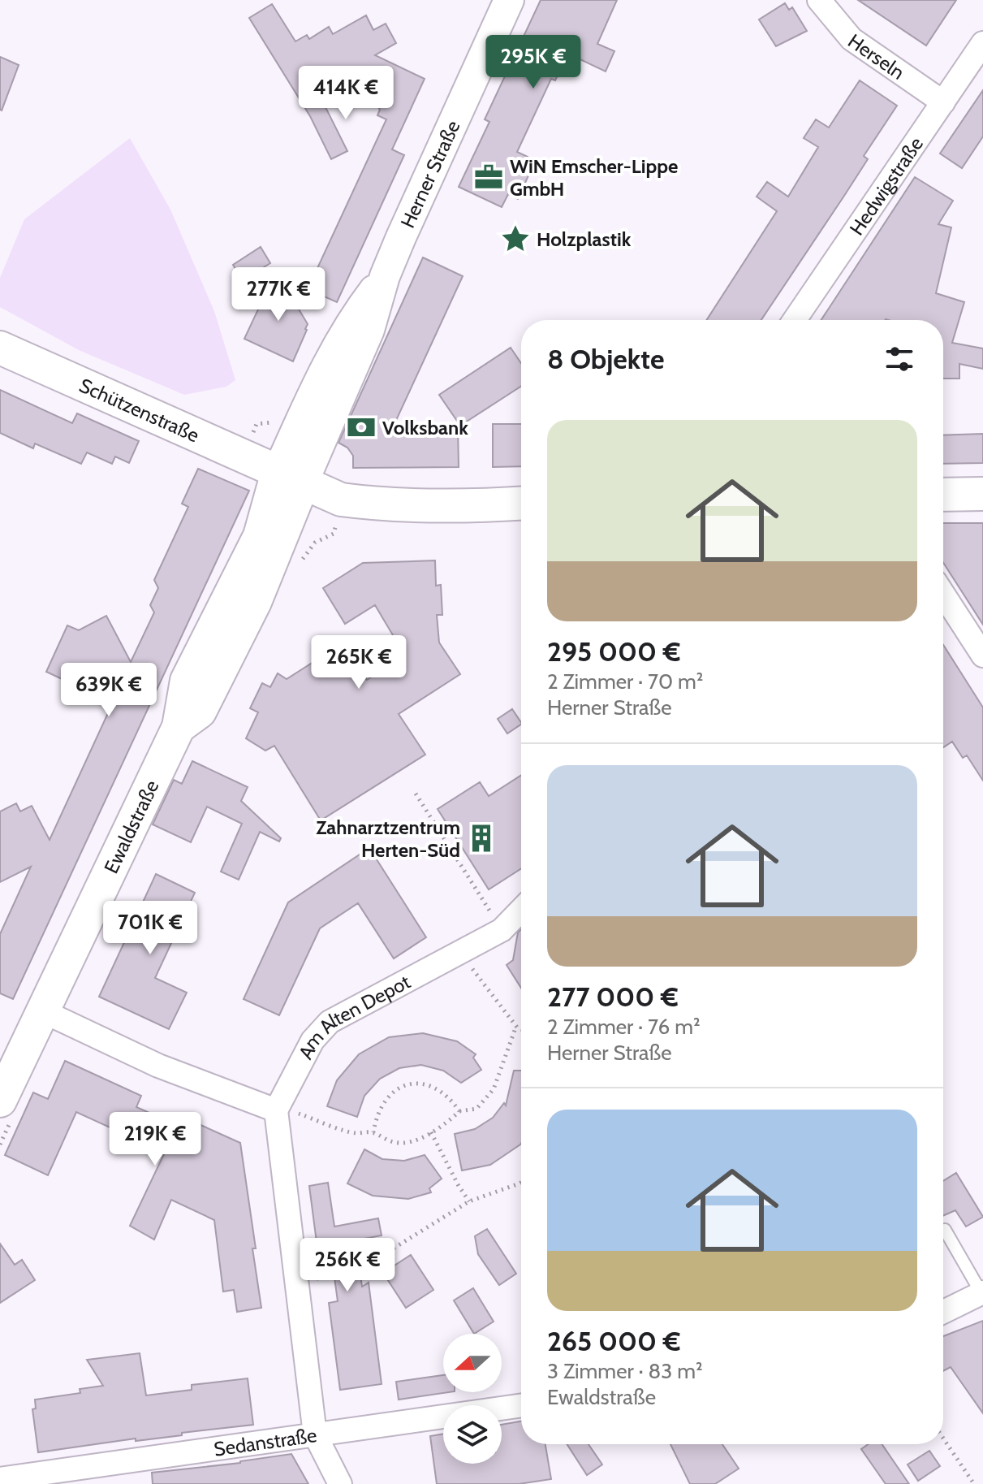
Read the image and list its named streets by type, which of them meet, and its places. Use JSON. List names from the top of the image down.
{
  "streets": {
    "main road": ["Schützenstraße", "Ewaldstraße"],
    "street": [
      "Herseln",
      "Herner Straße",
      "Hedwigstraße",
      "Am Alten Depot",
      "Sedanstraße"
    ]
  },
  "crossings": [
    ["Herseln", "Hedwigstraße"],
    ["Herner Straße", "Schützenstraße"],
    ["Herner Straße", "Ewaldstraße"],
    ["Schützenstraße", "Ewaldstraße"]
  ],
  "places": {
    "office": ["WiN Emscher-Lippe GmbH"],
    "place": ["Holzplastik"],
    "bank": ["Volksbank"],
    "building": ["Zahnarztzentrum Herten-Süd"]
  },
  "north": "left",
  "page": {
    "price": [
      "295K €",
      "414K €",
      "277K €",
      "265K €",
      "639K €",
      "701K €",
      "219K €",
      "256K €"
    ],
    "heading": "8 Objekte",
    "list": [
      {
        "name": "295 000 €",
        "note": "2 Zimmer · 70 m² · Herner Straße"
      },
      {
        "name": "277 000 €",
        "note": "2 Zimmer · 76 m² · Herner Straße"
      },
      {
        "name": "265 000 €",
        "note": "3 Zimmer · 83 m² · Ewaldstraße"
      }
    ]
  }
}
